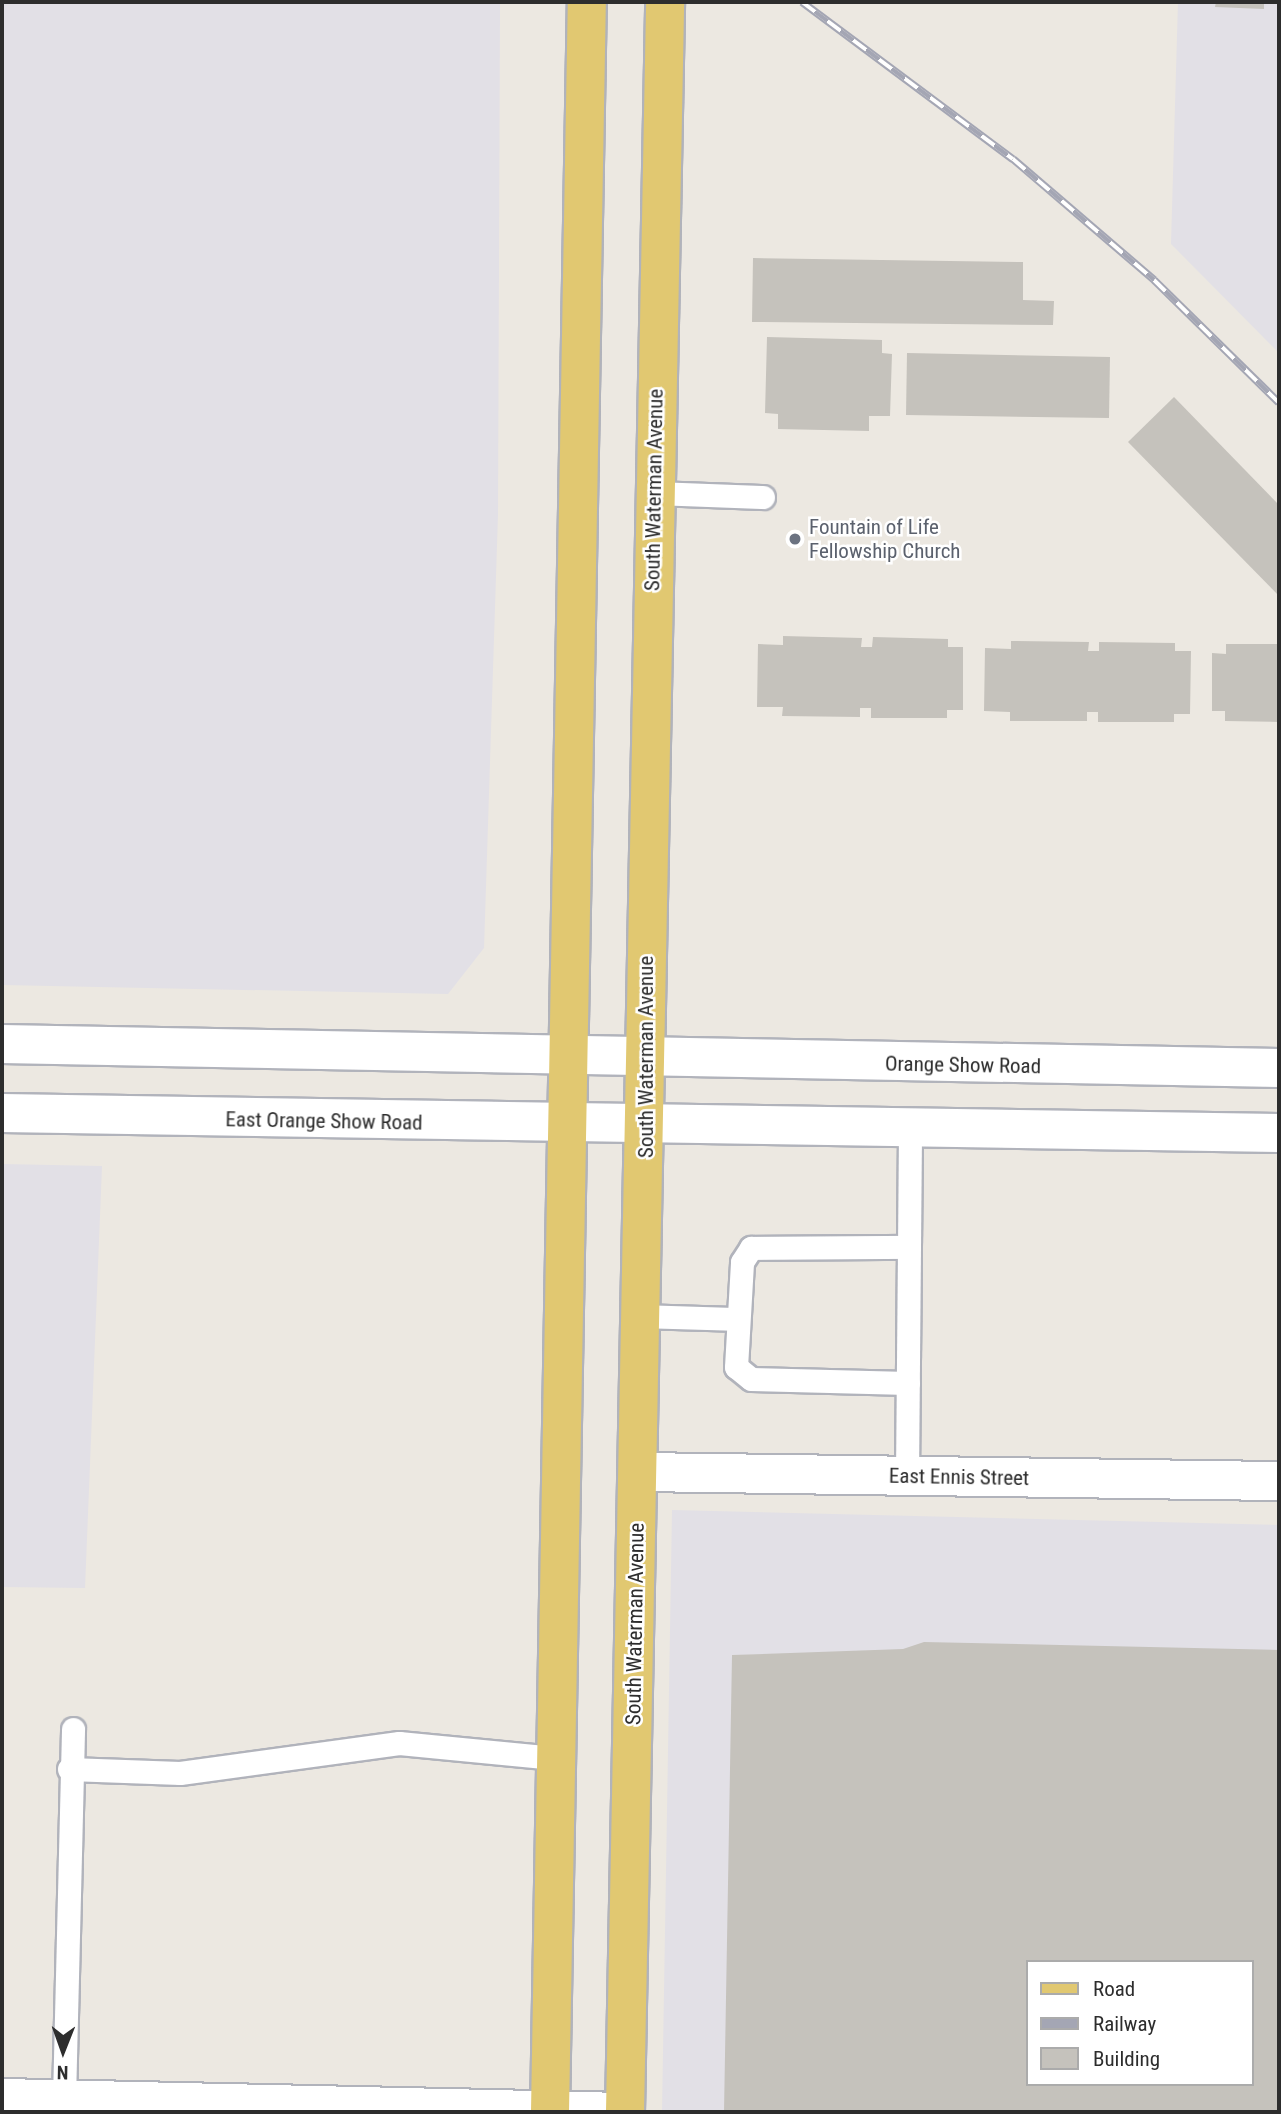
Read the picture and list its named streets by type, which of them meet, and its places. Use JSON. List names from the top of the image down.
{
  "streets": {
    "main road": [
      "South Waterman Avenue",
      "Orange Show Road",
      "East Orange Show Road",
      "East Ennis Street"
    ]
  },
  "crossings": [
    ["South Waterman Avenue", "Orange Show Road"],
    ["South Waterman Avenue", "East Orange Show Road"],
    ["South Waterman Avenue", "East Ennis Street"]
  ],
  "places": ["Fountain of Life Fellowship Church"],
  "legend": ["Road", "Railway", "Building"],
  "north": "bottom"
}
